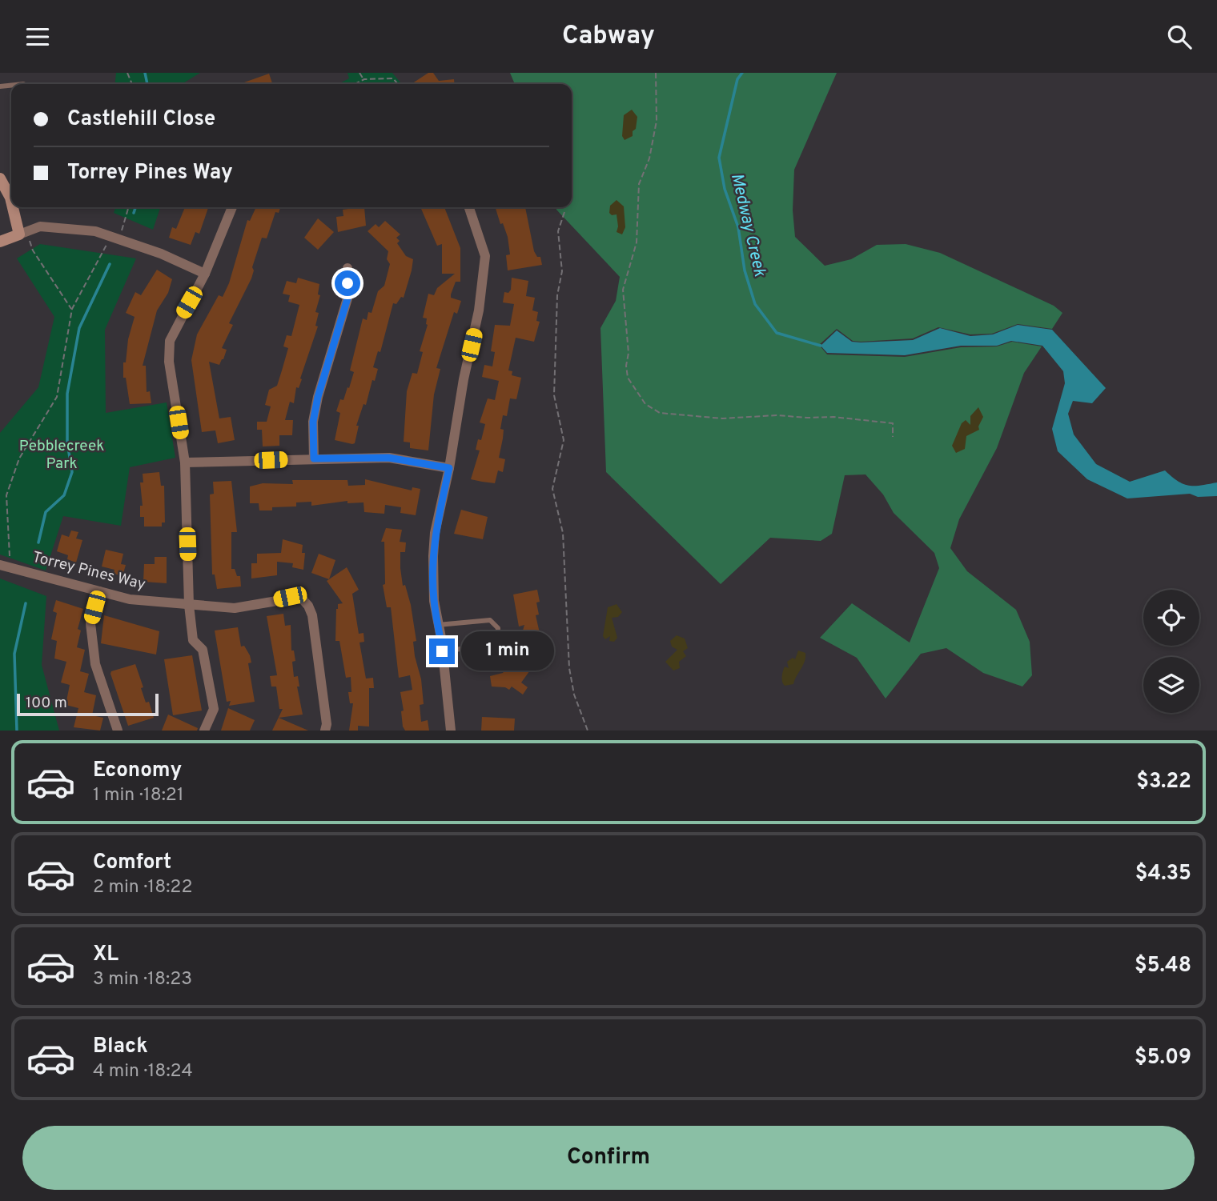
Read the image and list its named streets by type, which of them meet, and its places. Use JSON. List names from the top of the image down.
{
  "streets": {
    "street": ["Torrey Pines Way"]
  },
  "water": ["Medway Creek"],
  "parks": ["Pebblecreek Park"],
  "scale_bar": "100 m",
  "page": {
    "header": "Cabway",
    "banner": ["Castlehill Close", "Torrey Pines Way"],
    "bubble": "1 min",
    "scale": "100 m",
    "list": [
      {
        "name": "Economy",
        "note": "1 min · 18:21",
        "value": "$3.22"
      },
      {
        "name": "Comfort",
        "note": "2 min · 18:22",
        "value": "$4.35"
      },
      {
        "name": "XL",
        "note": "3 min · 18:23",
        "value": "$5.48"
      },
      {
        "name": "Black",
        "note": "4 min · 18:24",
        "value": "$5.09"
      }
    ],
    "buttons": "Confirm"
  }
}
